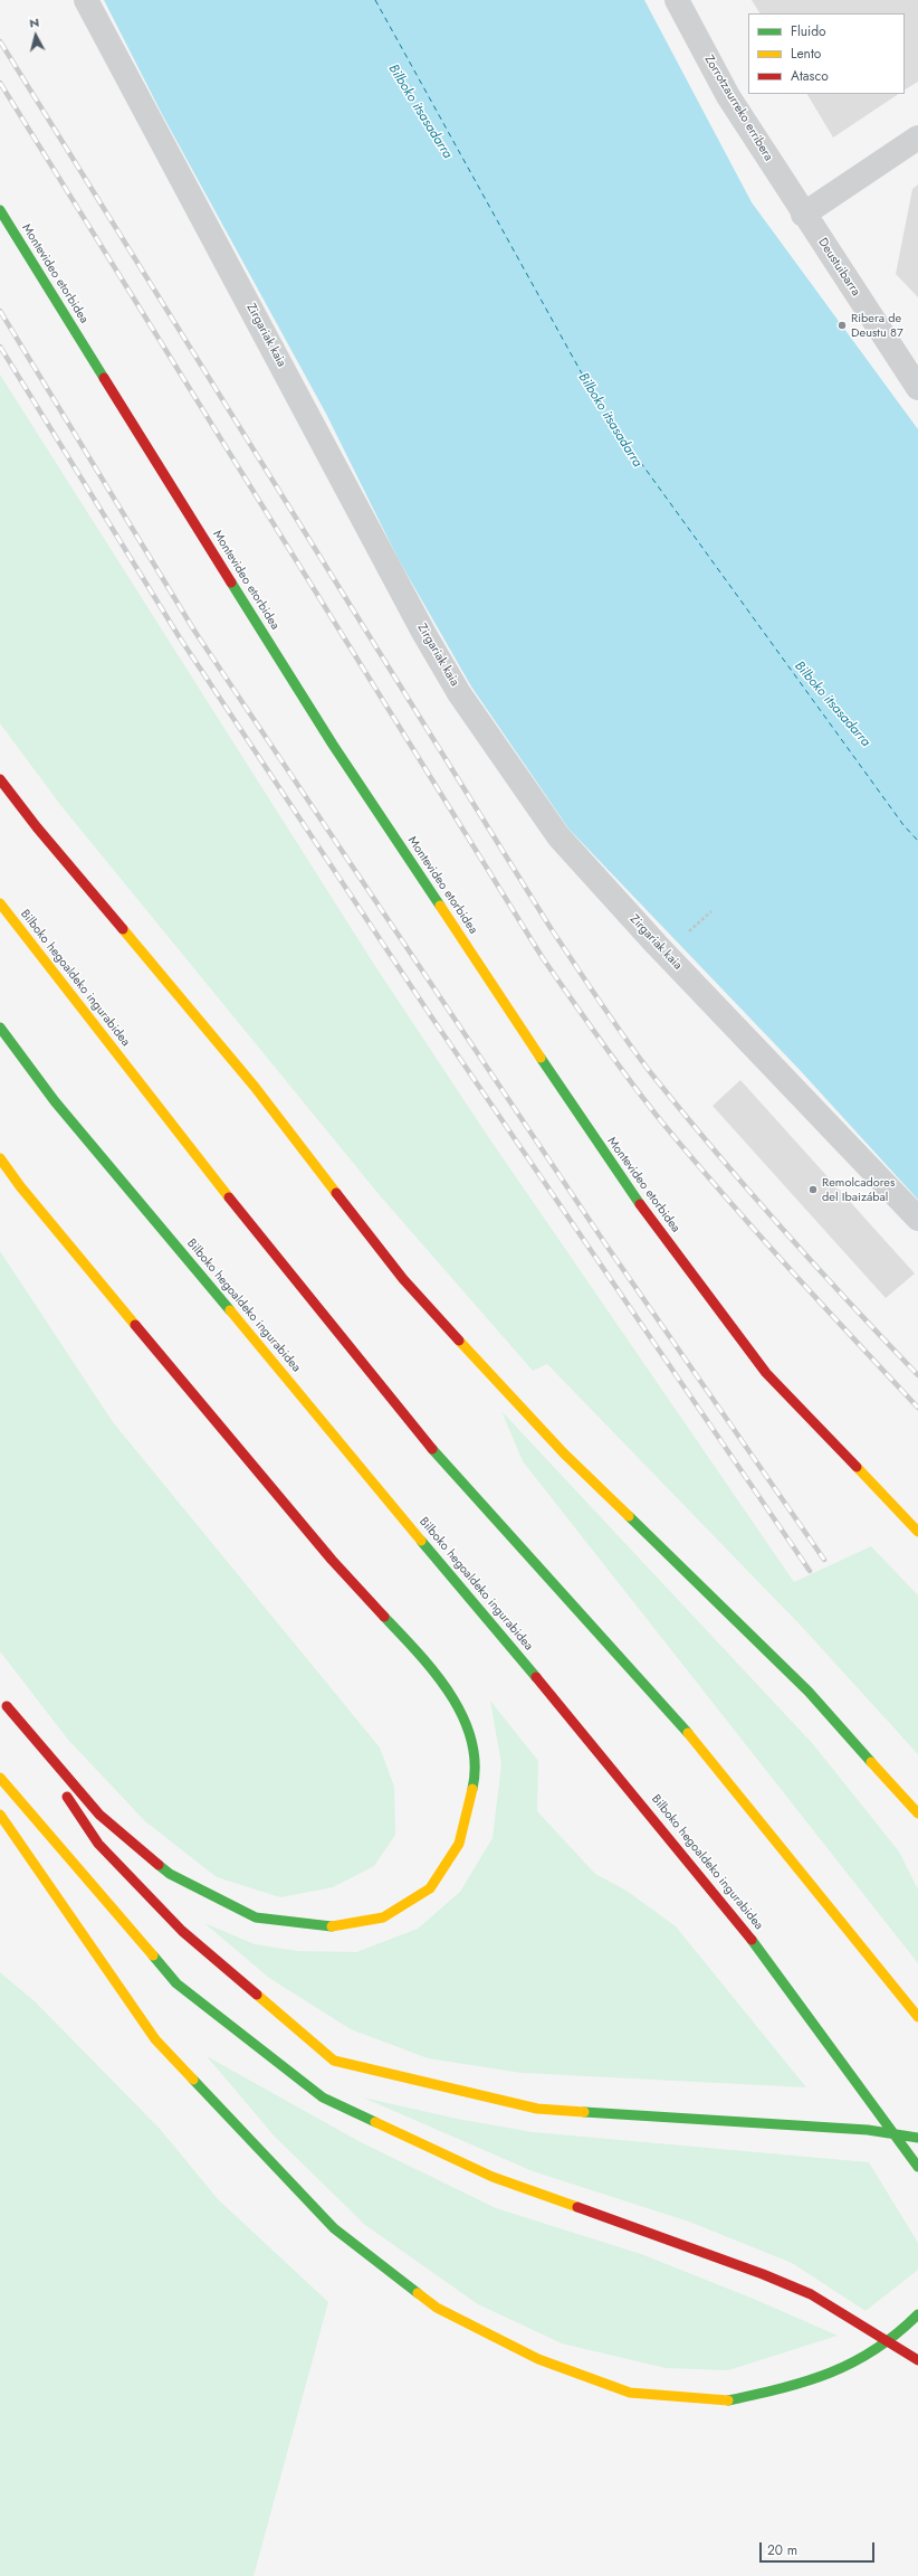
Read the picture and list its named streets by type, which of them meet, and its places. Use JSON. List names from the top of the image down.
{
  "streets": {
    "main road": ["Montevideo etorbidea", "Bilboko hegoaldeko ingurabidea"],
    "street": ["Zorrotzaurreko erribera", "Deustuibarra", "Zirgariak kaia"]
  },
  "crossings": [
    ["Zorrotzaurreko erribera", "Deustuibarra"]
  ],
  "water": ["Bilboko itsasadarra"],
  "places": ["Ribera de Deustu 87", "Remolcadores del Ibaizábal"],
  "legend": ["Fluido", "Lento", "Atasco"],
  "scale_bar": "20 m",
  "north": "top"
}
